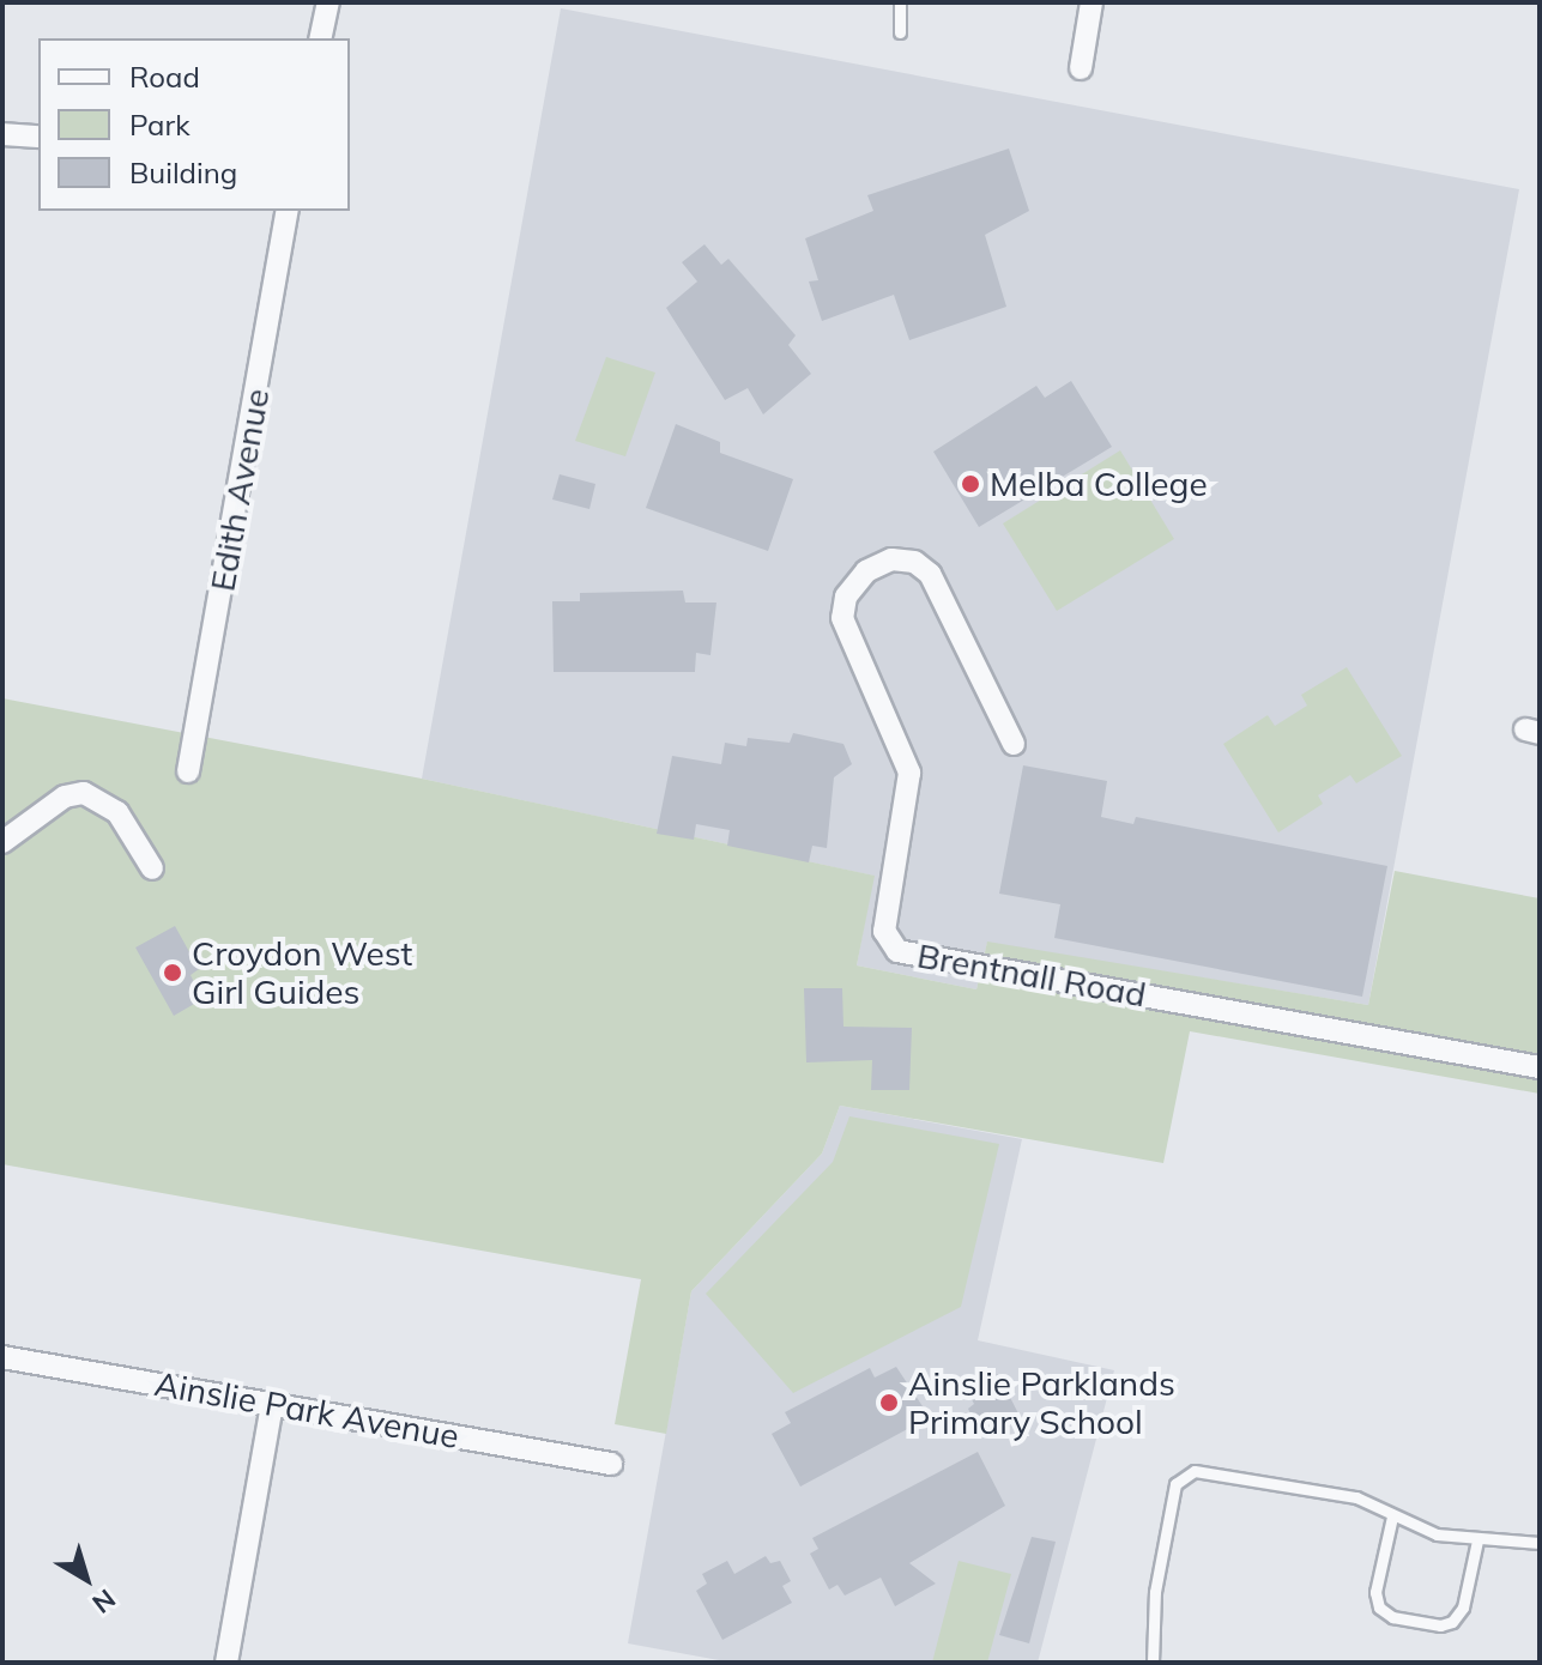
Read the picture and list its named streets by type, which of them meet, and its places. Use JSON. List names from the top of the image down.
{
  "streets": {
    "street": ["Edith Avenue", "Brentnall Road", "Ainslie Park Avenue"]
  },
  "places": ["Melba College", "Croydon West Girl Guides", "Ainslie Parklands Primary School"],
  "legend": ["Road", "Park", "Building"],
  "north": "bottom right"
}
